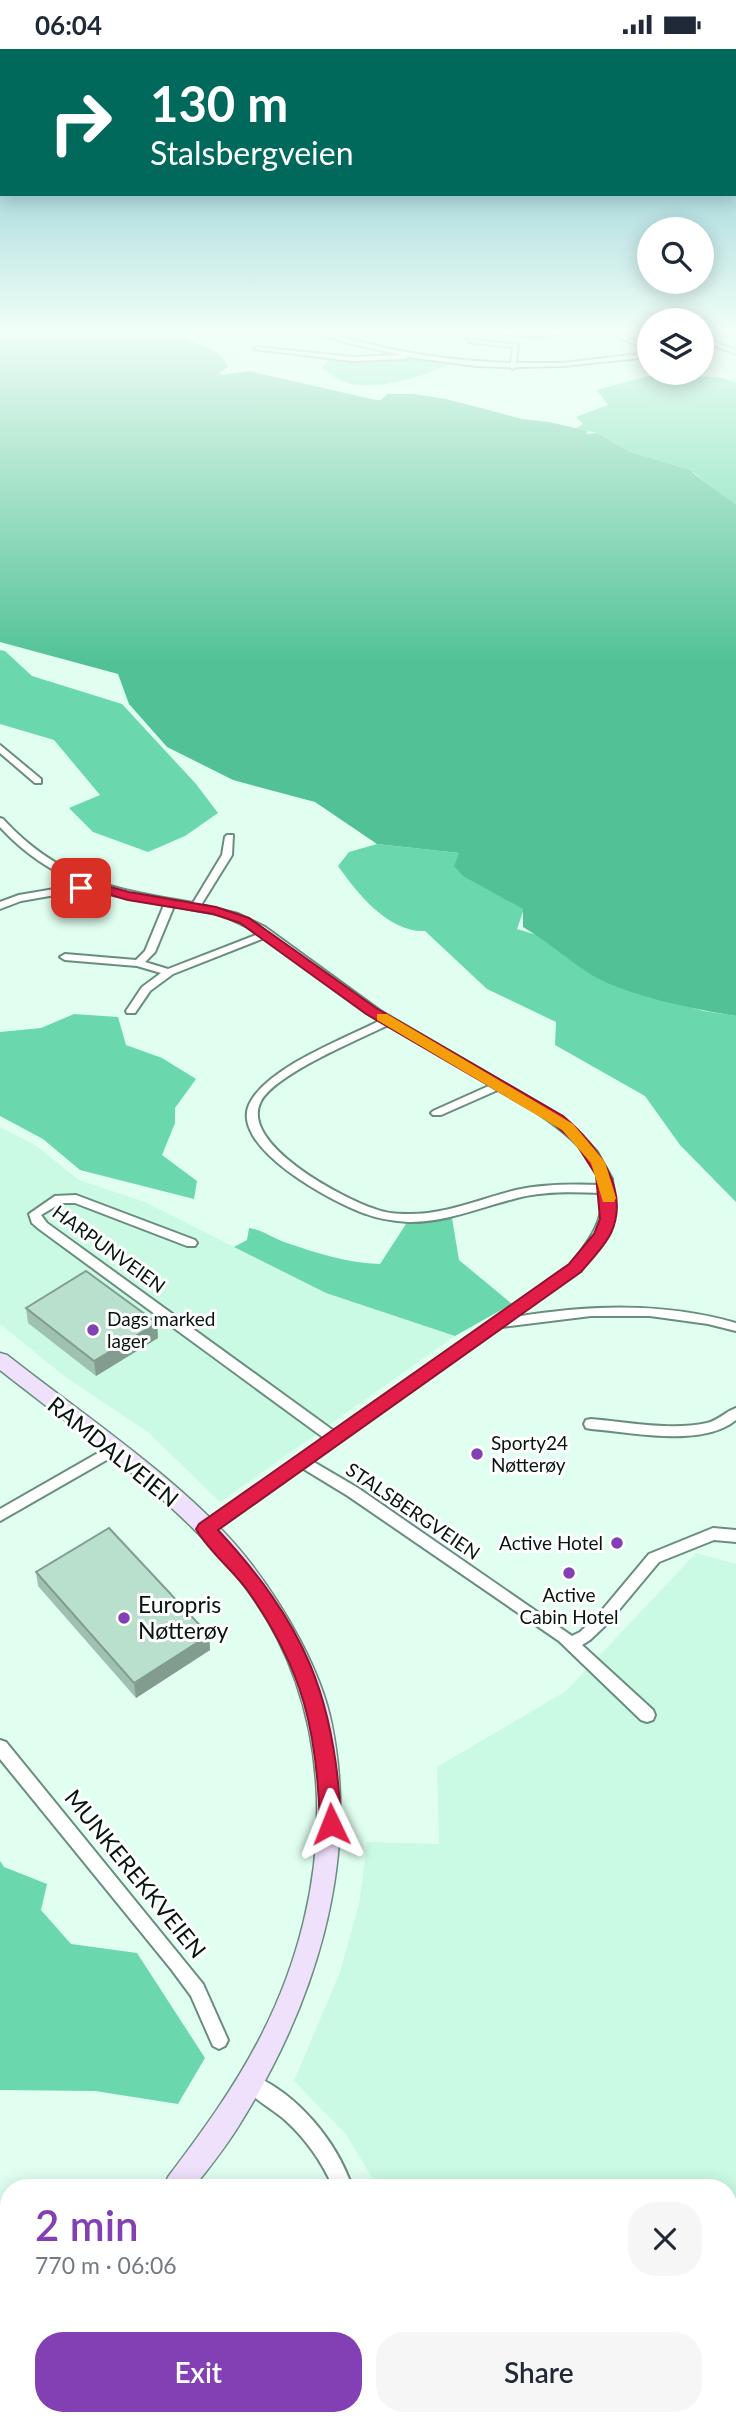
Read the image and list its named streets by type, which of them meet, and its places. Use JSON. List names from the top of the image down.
{
  "streets": {
    "main road": ["RAMDALVEIEN"],
    "street": ["HARPUNVEIEN", "STALSBERGVEIEN", "MUNKEREKKVEIEN"]
  },
  "places": [
    "Dags marked lager",
    "Sporty24 Nøtterøy",
    "Active Hotel",
    "Active Cabin Hotel",
    "Europris Nøtterøy"
  ],
  "page": {
    "status": "06:04",
    "turn": ["130 m", "Stalsbergveien"],
    "heading": ["2 min", "770 m · 06:06"],
    "buttons": ["Exit", "Share"]
  }
}
